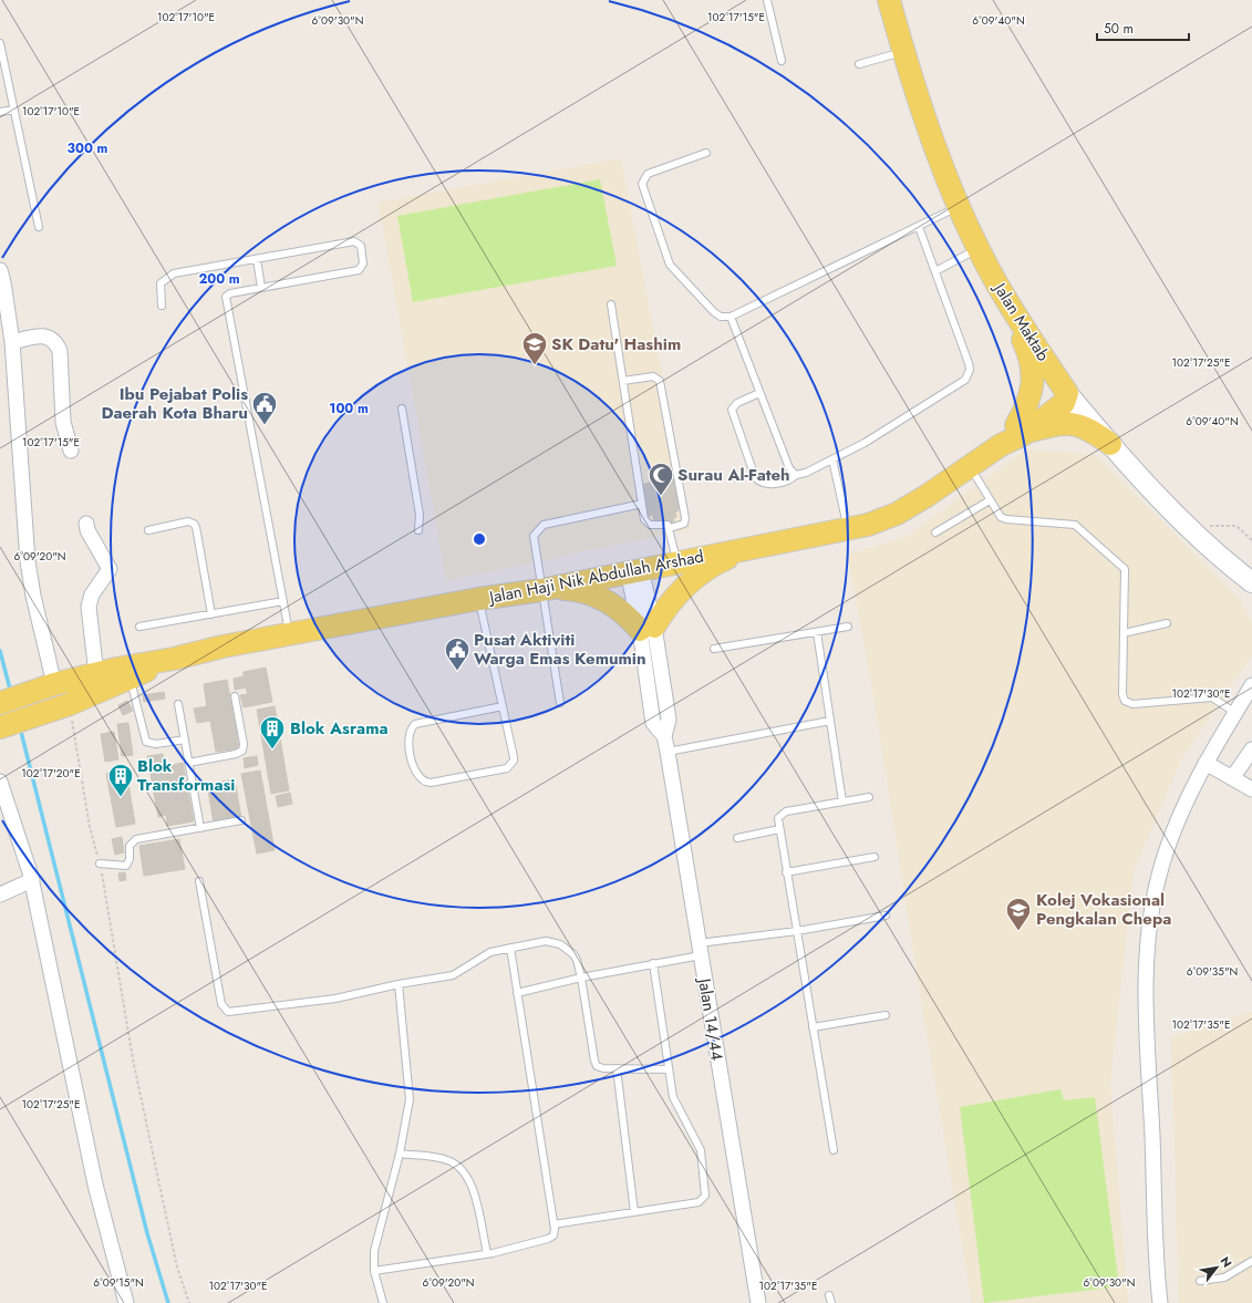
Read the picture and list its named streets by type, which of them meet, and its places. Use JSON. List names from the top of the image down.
{
  "streets": {
    "main road": ["Jalan Maktab", "Jalan Haji Nik Abdullah Arshad"],
    "street": ["Jalan 14/44"]
  },
  "crossings": [
    ["Jalan Maktab", "Jalan Haji Nik Abdullah Arshad"],
    ["Jalan Haji Nik Abdullah Arshad", "Jalan 14/44"]
  ],
  "places": {
    "school or university": ["SK Datu' Hashim", "Kolej Vokasional Pengkalan Chepa"],
    "public building": ["Ibu Pejabat Polis Daerah Kota Bharu", "Pusat Aktiviti Warga Emas Kemumin"],
    "mosque": ["Surau Al-Fateh"],
    "building": ["Blok Asrama", "Blok Transformasi"]
  },
  "scale_bar": "50 m",
  "north": "top right",
  "coordinates": [
    "102°17'10\"E",
    "102°17'15\"E",
    "6°09'30\"N",
    "6°09'40\"N",
    "102°17'25\"E",
    "6°09'20\"N",
    "102°17'30\"E",
    "102°17'20\"E",
    "6°09'35\"N",
    "102°17'35\"E",
    "6°09'15\"N"
  ],
  "rings": ["300 m", "200 m", "100 m"]
}
